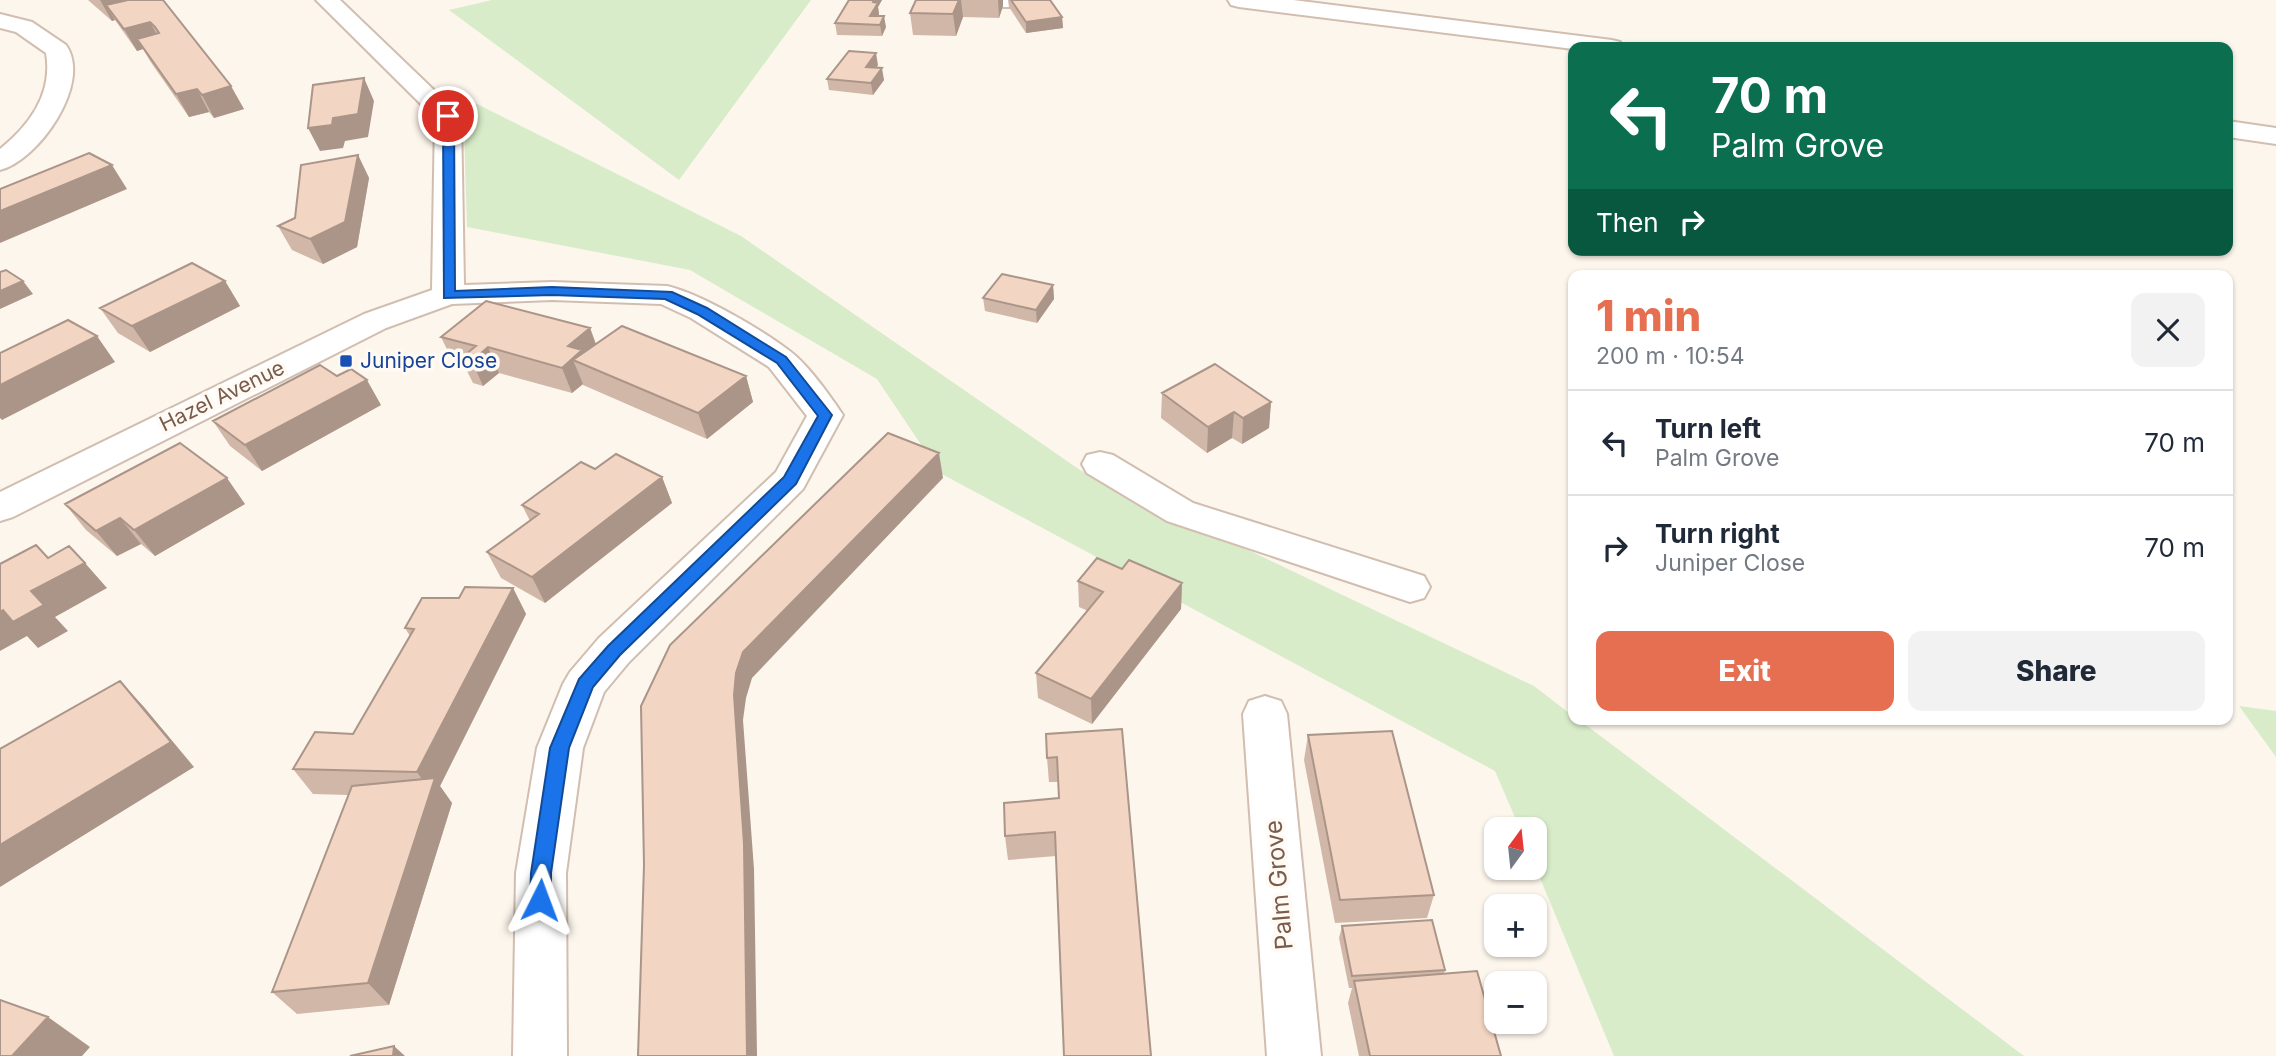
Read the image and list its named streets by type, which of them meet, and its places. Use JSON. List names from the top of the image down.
{
  "streets": {
    "street": ["Hazel Avenue", "Palm Grove"]
  },
  "places": {
    "transit": ["Juniper Close"]
  },
  "north": "top",
  "page": {
    "turn": ["70 m", "Palm Grove"],
    "then": "Then",
    "heading": ["1 min", "200 m · 10:54"],
    "list": [
      {
        "name": "Turn left",
        "note": "Palm Grove",
        "value": "70 m"
      },
      {
        "name": "Turn right",
        "note": "Juniper Close",
        "value": "70 m"
      }
    ],
    "buttons": ["Exit", "Share"],
    "map_buttons": ["+", "−"]
  }
}
